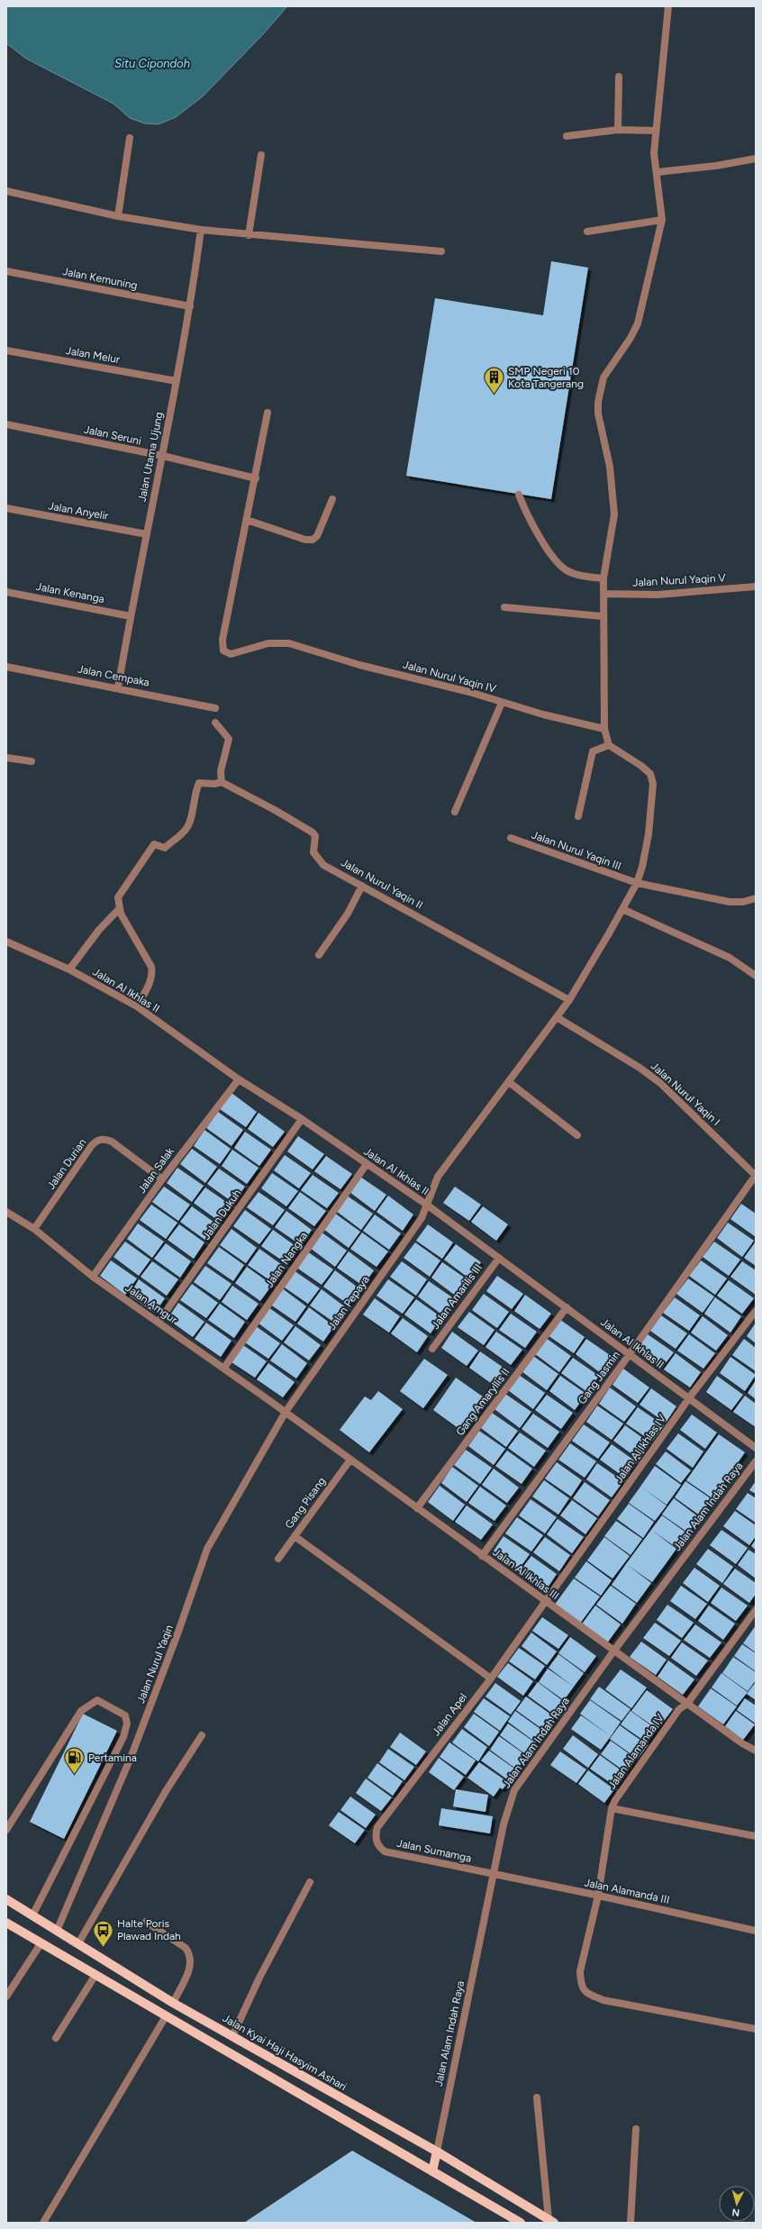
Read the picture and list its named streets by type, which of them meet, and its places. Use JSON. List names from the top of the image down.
{
  "streets": {
    "main road": ["Jalan Kyai Haji Hasyim Ashari"],
    "street": [
      "Jalan Kemuning",
      "Jalan Melur",
      "Jalan Seruni",
      "Jalan Utama Ujung",
      "Jalan Anyelir",
      "Jalan Nurul Yaqin V",
      "Jalan Kenanga",
      "Jalan Cempaka",
      "Jalan Nurul Yaqin IV",
      "Jalan Nurul Yaqin III",
      "Jalan Nurul Yaqin II",
      "Jalan Al Ikhlas II",
      "Jalan Nurul Yaqin I",
      "Jalan Durian",
      "Jalan Salak",
      "Jalan Dukuh",
      "Jalan Nangka",
      "Jalan Amarilis III",
      "Jalan Pepaya",
      "Jalan Amgur",
      "Gang Jasmin",
      "Gang Amaryllis II",
      "Jalan Al Ikhlas IV",
      "Gang Pisang",
      "Jalan Alam Indah Raya",
      "Jalan Al Ikhlas III",
      "Jalan Nurul Yaqin",
      "Jalan Apel",
      "Jalan Alamanda IV",
      "Jalan Sumamga",
      "Jalan Alamanda III"
    ]
  },
  "crossings": [
    ["Jalan Kemuning", "Jalan Utama Ujung"],
    ["Jalan Melur", "Jalan Utama Ujung"],
    ["Jalan Seruni", "Jalan Utama Ujung"],
    ["Jalan Utama Ujung", "Jalan Anyelir"],
    ["Jalan Utama Ujung", "Jalan Kenanga"],
    ["Jalan Utama Ujung", "Jalan Cempaka"],
    ["Jalan Nurul Yaqin III", "Jalan Pepaya"],
    ["Jalan Nurul Yaqin II", "Jalan Pepaya"],
    ["Jalan Al Ikhlas II", "Jalan Salak"],
    ["Jalan Al Ikhlas II", "Jalan Dukuh"],
    ["Jalan Al Ikhlas II", "Jalan Nangka"],
    ["Jalan Al Ikhlas II", "Jalan Amarilis III"],
    ["Jalan Al Ikhlas II", "Jalan Pepaya"],
    ["Jalan Al Ikhlas II", "Gang Jasmin"],
    ["Jalan Al Ikhlas II", "Gang Amaryllis II"],
    ["Jalan Al Ikhlas II", "Jalan Al Ikhlas IV"],
    ["Jalan Nurul Yaqin I", "Jalan Pepaya"],
    ["Jalan Nurul Yaqin I", "Gang Jasmin"],
    ["Jalan Durian", "Jalan Salak"],
    ["Jalan Durian", "Jalan Amgur"],
    ["Jalan Salak", "Jalan Amgur"],
    ["Jalan Dukuh", "Jalan Amgur"],
    ["Jalan Nangka", "Jalan Amgur"],
    ["Jalan Pepaya", "Jalan Amgur"],
    ["Jalan Pepaya", "Jalan Al Ikhlas III"],
    ["Jalan Pepaya", "Jalan Nurul Yaqin"],
    ["Jalan Amgur", "Jalan Al Ikhlas III"],
    ["Jalan Amgur", "Jalan Nurul Yaqin"],
    ["Gang Jasmin", "Jalan Al Ikhlas III"],
    ["Gang Amaryllis II", "Jalan Al Ikhlas III"],
    ["Jalan Al Ikhlas IV", "Jalan Al Ikhlas III"],
    ["Jalan Al Ikhlas IV", "Jalan Apel"],
    ["Gang Pisang", "Jalan Al Ikhlas III"],
    ["Jalan Alam Indah Raya", "Jalan Al Ikhlas III"],
    ["Jalan Alam Indah Raya", "Jalan Sumamga"],
    ["Jalan Alam Indah Raya", "Jalan Alamanda III"],
    ["Jalan Alam Indah Raya", "Jalan Kyai Haji Hasyim Ashari"],
    ["Jalan Al Ikhlas III", "Jalan Nurul Yaqin"],
    ["Jalan Al Ikhlas III", "Jalan Apel"],
    ["Jalan Al Ikhlas III", "Jalan Alamanda IV"],
    ["Jalan Nurul Yaqin", "Jalan Kyai Haji Hasyim Ashari"],
    ["Jalan Apel", "Jalan Sumamga"],
    ["Jalan Alamanda IV", "Jalan Alamanda III"],
    ["Jalan Sumamga", "Jalan Alamanda III"]
  ],
  "water": ["Situ Cipondoh"],
  "places": {
    "building": ["SMP Negeri 10 Kota Tangerang"],
    "fuel station": ["Pertamina"],
    "bus stop": ["Halte Poris Plawad Indah"]
  },
  "north": "bottom"
}
